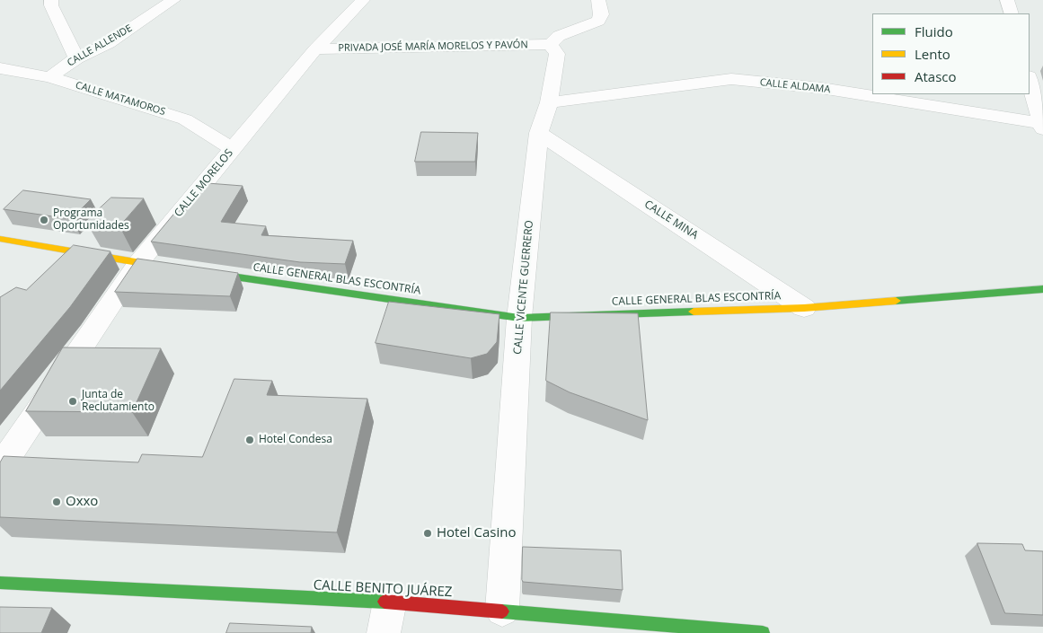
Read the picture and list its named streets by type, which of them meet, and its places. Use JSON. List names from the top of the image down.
{
  "streets": {
    "street": [
      "CALLE ALLENDE",
      "PRIVADA JOSÉ MARÍA MORELOS Y PAVÓN",
      "CALLE ALDAMA",
      "CALLE MATAMOROS",
      "CALLE MORELOS",
      "CALLE MINA",
      "CALLE GENERAL BLAS ESCONTRÍA",
      "CALLE VICENTE GUERRERO",
      "CALLE BENITO JUÁREZ"
    ]
  },
  "crossings": [
    ["CALLE ALLENDE", "CALLE MATAMOROS"],
    ["PRIVADA JOSÉ MARÍA MORELOS Y PAVÓN", "CALLE MORELOS"],
    ["PRIVADA JOSÉ MARÍA MORELOS Y PAVÓN", "CALLE VICENTE GUERRERO"],
    ["CALLE ALDAMA", "CALLE VICENTE GUERRERO"],
    ["CALLE MATAMOROS", "CALLE MORELOS"],
    ["CALLE MINA", "CALLE GENERAL BLAS ESCONTRÍA"],
    ["CALLE MINA", "CALLE VICENTE GUERRERO"],
    ["CALLE GENERAL BLAS ESCONTRÍA", "CALLE VICENTE GUERRERO"],
    ["CALLE VICENTE GUERRERO", "CALLE BENITO JUÁREZ"]
  ],
  "places": [
    "Programa Oportunidades",
    "Junta de Reclutamiento",
    "Hotel Condesa",
    "Oxxo",
    "Hotel Casino"
  ],
  "legend": ["Fluido", "Lento", "Atasco"]
}
